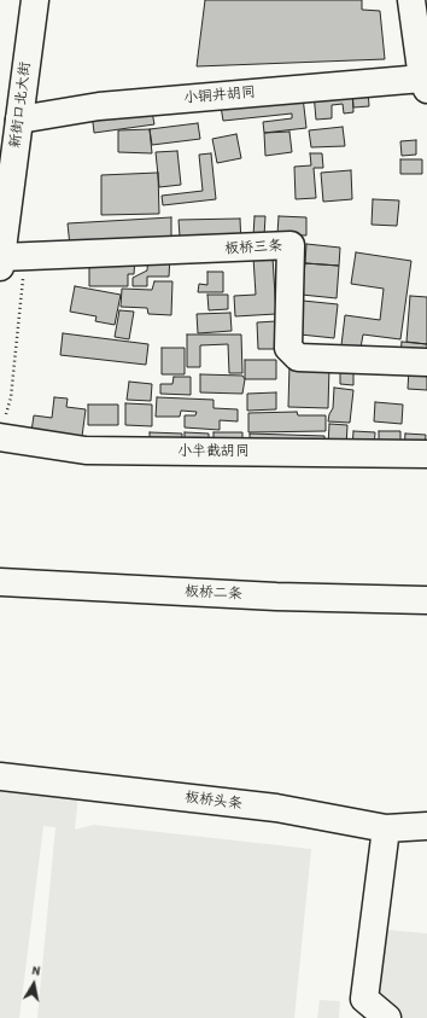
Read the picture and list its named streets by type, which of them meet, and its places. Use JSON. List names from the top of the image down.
{
  "streets": {
    "main road": [
      "小铜井胡同",
      "新街口北大街",
      "板桥三条",
      "小半截胡同",
      "板桥二条",
      "板桥头条"
    ]
  },
  "crossings": [
    ["小铜井胡同", "新街口北大街"],
    ["新街口北大街", "板桥三条"]
  ],
  "north": "top"
}
